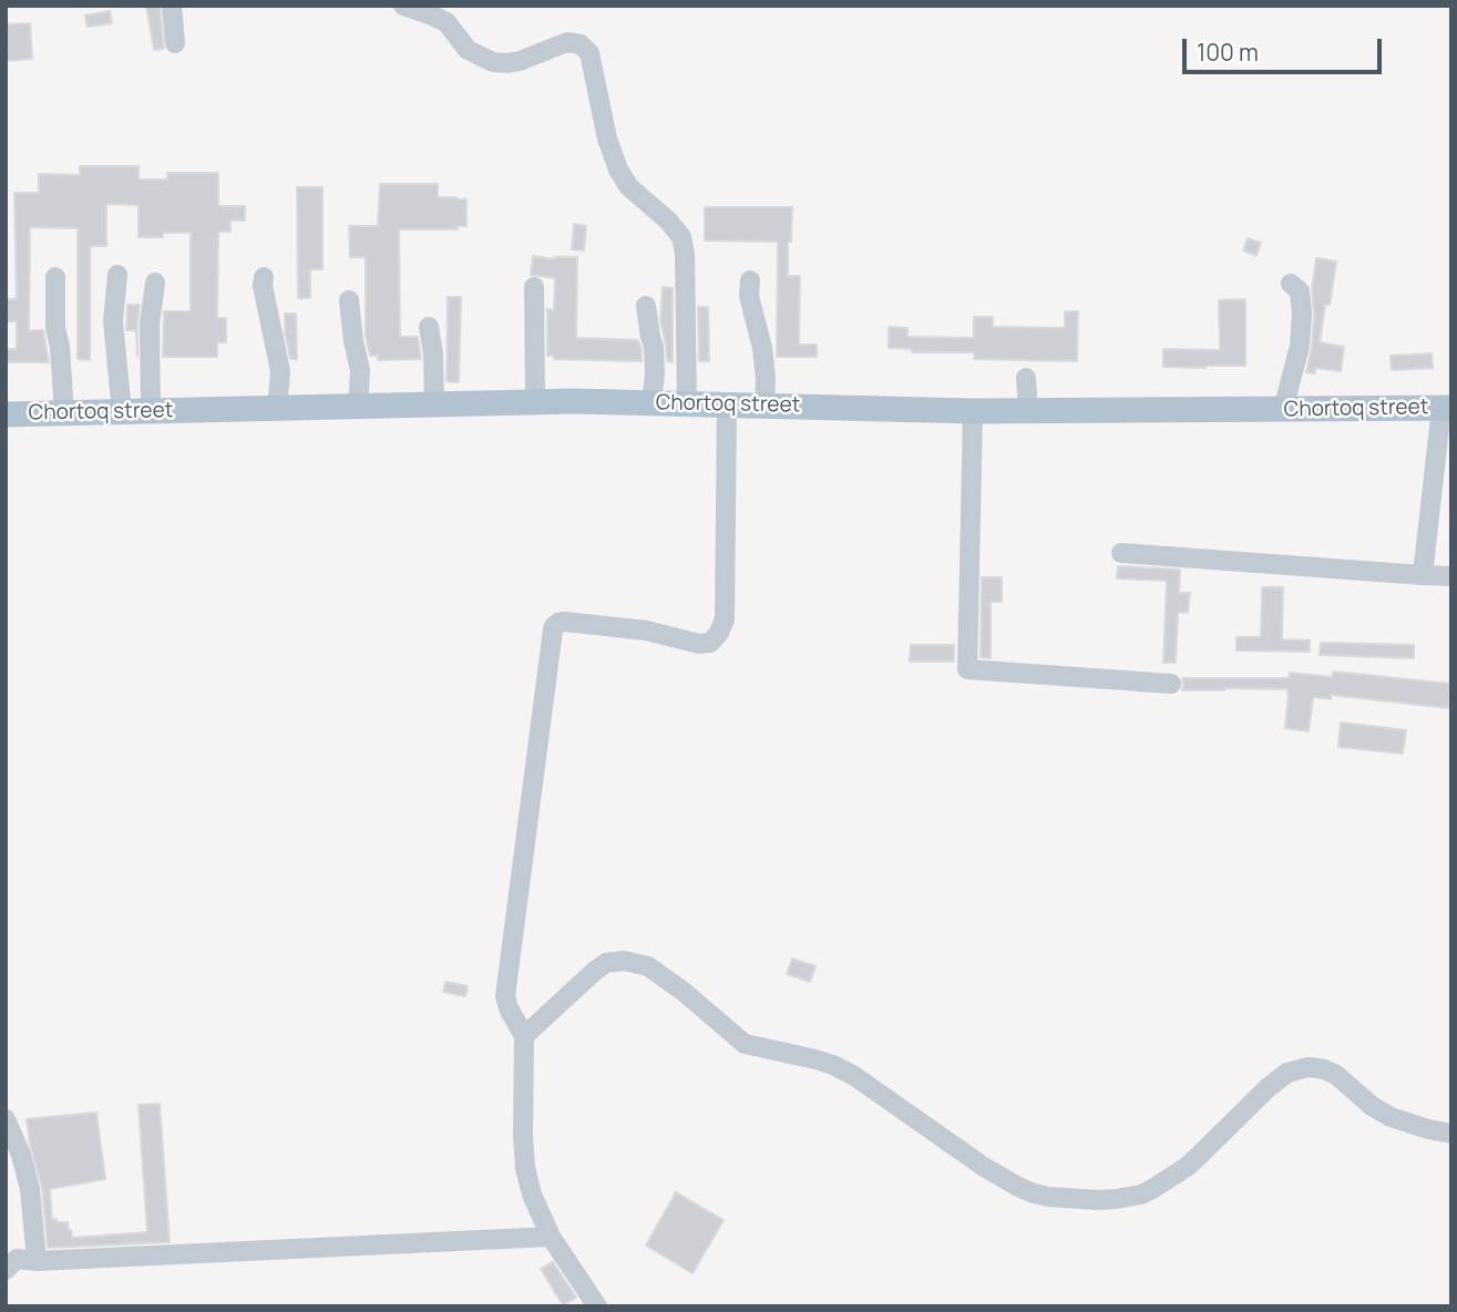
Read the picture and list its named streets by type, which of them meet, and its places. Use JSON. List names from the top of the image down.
{
  "streets": {
    "main road": ["Chortoq street"]
  },
  "scale_bar": "100 m"
}
